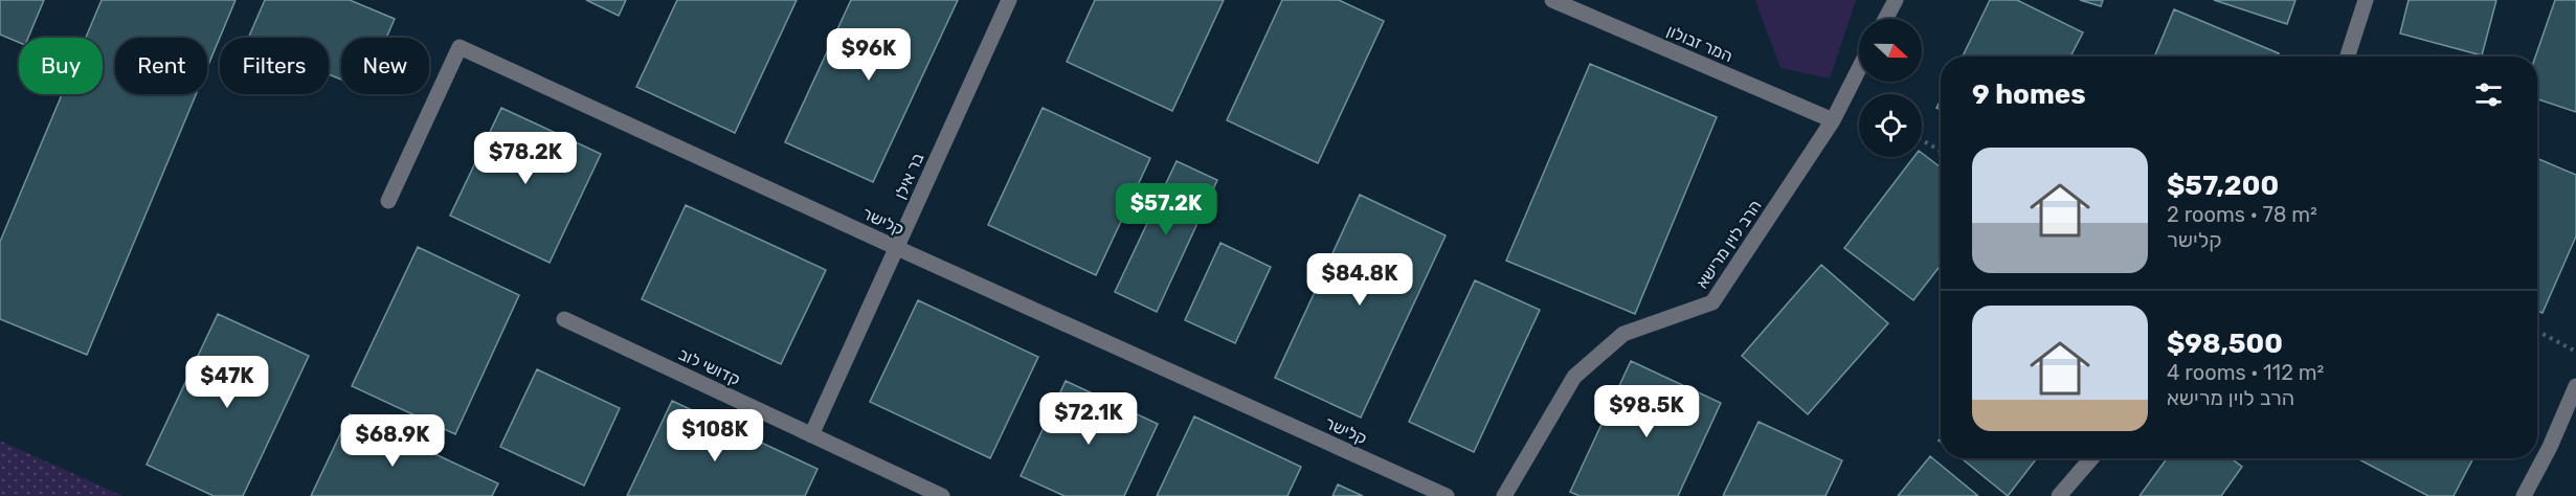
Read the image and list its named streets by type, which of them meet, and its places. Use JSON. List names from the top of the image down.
{
  "streets": {
    "street": [
      "המר זבולון",
      "בר אילן",
      "קלישר",
      "הרב לוין מרישא",
      "קדושי לוב"
    ]
  },
  "crossings": [
    ["המר זבולון", "הרב לוין מרישא"],
    ["בר אילן", "קלישר"],
    ["בר אילן", "קדושי לוב"]
  ],
  "north": "right",
  "page": {
    "price": [
      "$96K",
      "$78.2K",
      "$57.2K",
      "$84.8K",
      "$47K",
      "$98.5K",
      "$72.1K",
      "$108K",
      "$68.9K"
    ],
    "chip": [
      "Buy",
      "Rent",
      "Filters",
      "New"
    ],
    "heading": "9 homes",
    "list": [
      {
        "name": "$57,200",
        "note": "2 rooms · 78 m² · קלישר"
      },
      {
        "name": "$98,500",
        "note": "4 rooms · 112 m² · הרב לוין מרישא"
      }
    ]
  }
}
